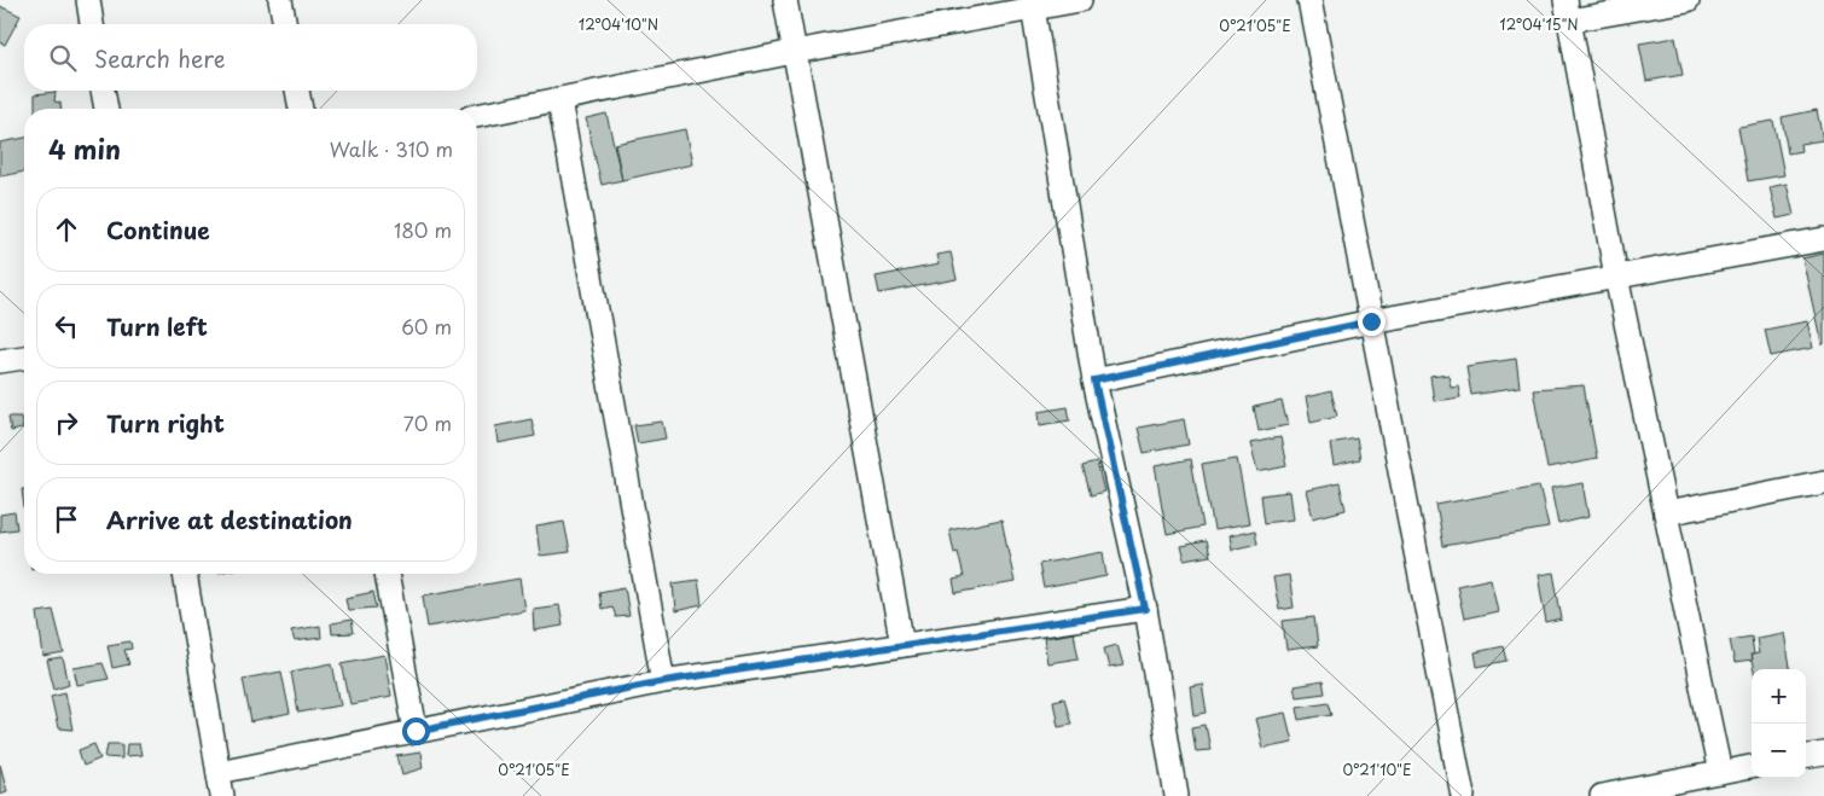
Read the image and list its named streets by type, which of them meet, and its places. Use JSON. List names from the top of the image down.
{
  "page": {
    "search": "Search here",
    "heading": ["4 min", "Walk · 310 m"],
    "list": [
      ["Continue", "180 m"],
      ["Turn left", "60 m"],
      ["Turn right", "70 m"],
      "Arrive at destination"
    ],
    "map_buttons": ["+", "−"]
  },
  "coordinates": [
    "12°04'10\"N",
    "12°04'15\"N",
    "0°21'05\"E",
    "0°21'10\"E"
  ]
}
